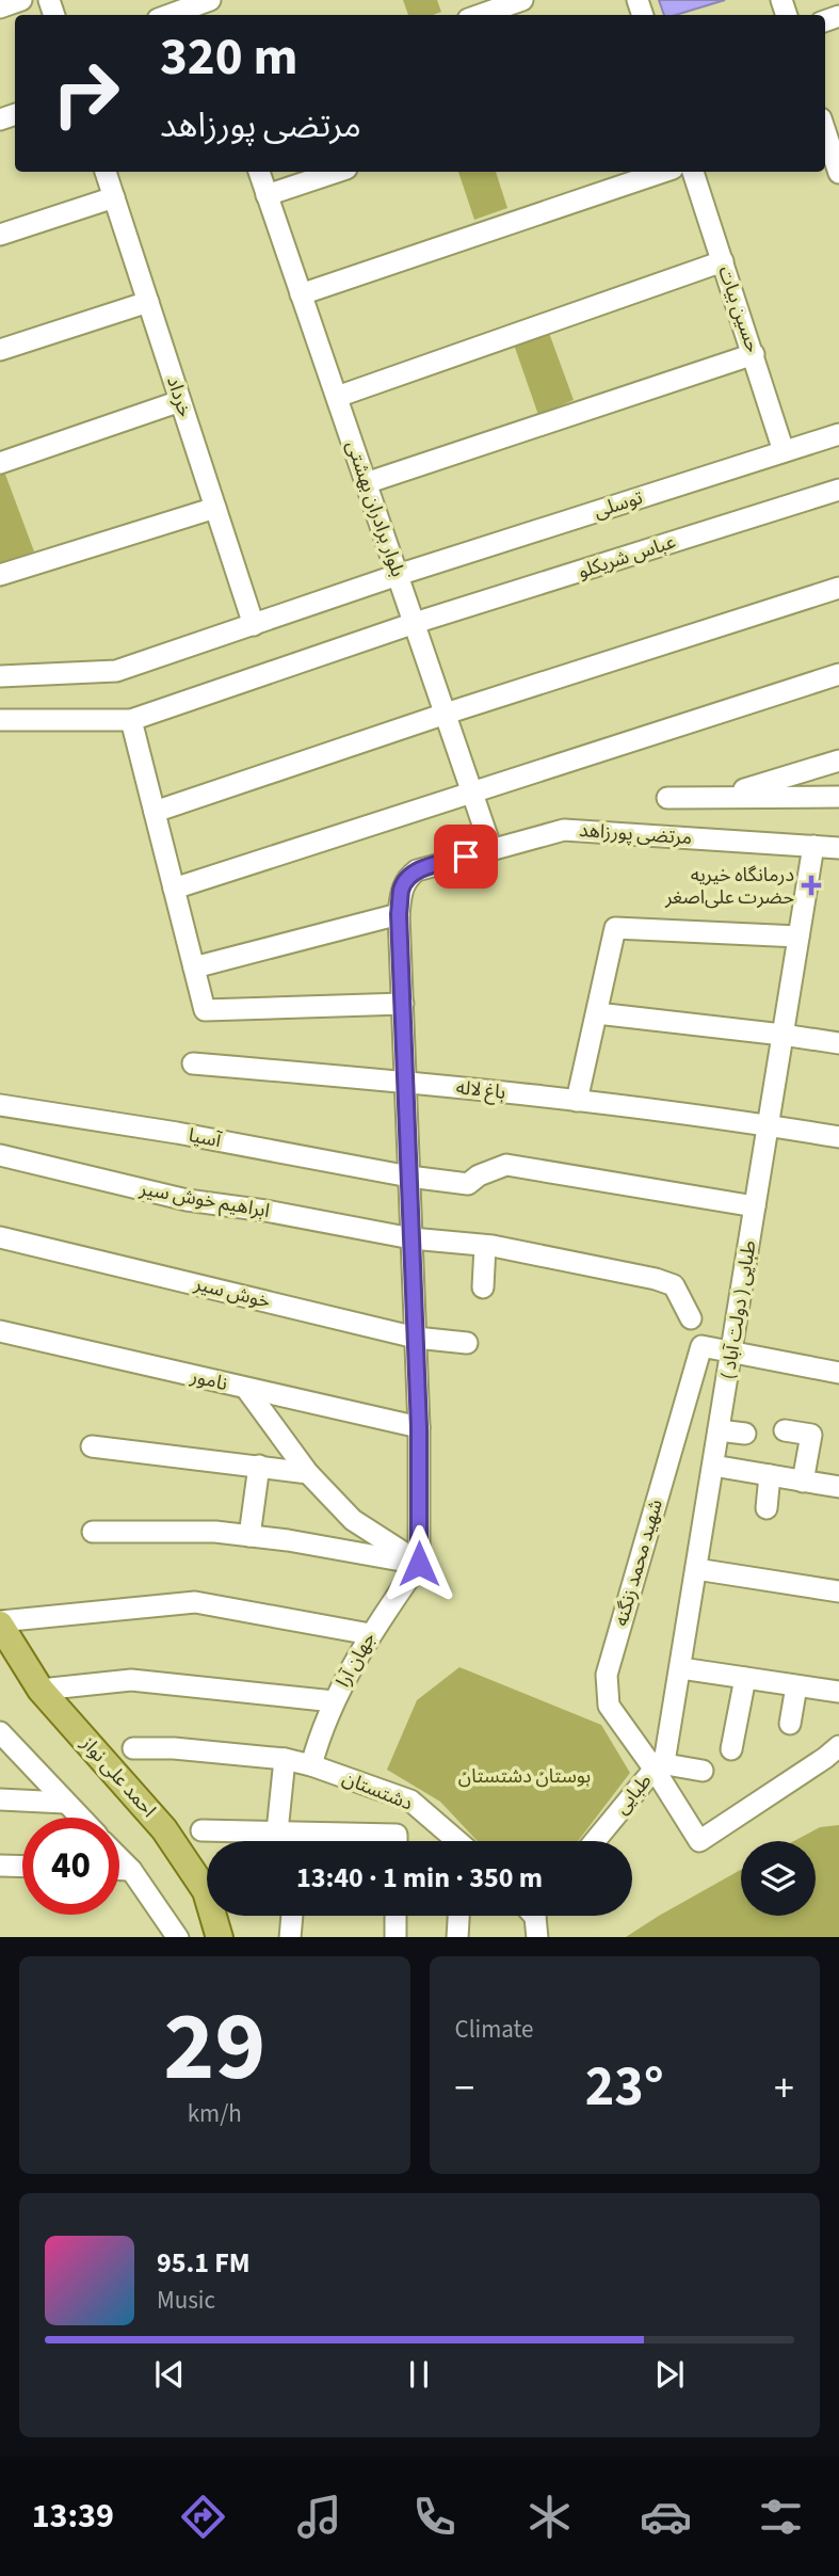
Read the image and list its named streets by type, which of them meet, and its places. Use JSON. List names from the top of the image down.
{
  "streets": {
    "main road": ["احمد علی نواز"],
    "street": [
      "حسین بیات",
      "خرداد",
      "توسلی",
      "بلوار برادران بهشتی",
      "عباس شریکلو",
      "مرتضی پورزاهد",
      "باغ لاله",
      "آسیا",
      "ابراهیم خوش سیر",
      "خوش سیر",
      "طبایی ( دولت آباد )",
      "نامور",
      "شهید محمد زنگنه",
      "جهان آرا",
      "دشتستان",
      "طبایی"
    ]
  },
  "crossings": [
    ["حسین بیات", "توسلی"],
    ["خرداد", "توسلی"],
    ["توسلی", "بلوار برادران بهشتی"],
    ["بلوار برادران بهشتی", "عباس شریکلو"],
    ["بلوار برادران بهشتی", "مرتضی پورزاهد"],
    ["مرتضی پورزاهد", "طبایی ( دولت آباد )"],
    ["باغ لاله", "طبایی ( دولت آباد )"],
    ["آسیا", "طبایی ( دولت آباد )"],
    ["طبایی ( دولت آباد )", "شهید محمد زنگنه"],
    ["طبایی ( دولت آباد )", "طبایی"],
    ["شهید محمد زنگنه", "طبایی"],
    ["جهان آرا", "دشتستان"]
  ],
  "parks": ["بوستان دشتستان"],
  "places": {
    "health": ["درمانگاه خیریه حضرت علی‌اصغر"]
  },
  "page": {
    "turn": ["320 m", "مرتضی پورزاهد"],
    "limit": "40",
    "trip": "13:40 · 1 min · 350 m",
    "tile": [
      ["29", "km/h"],
      "Climate"
    ],
    "heat": ["−", "23°", "+"],
    "song": ["95.1 FM", "Music"],
    "tabs": "13:39"
  }
}
